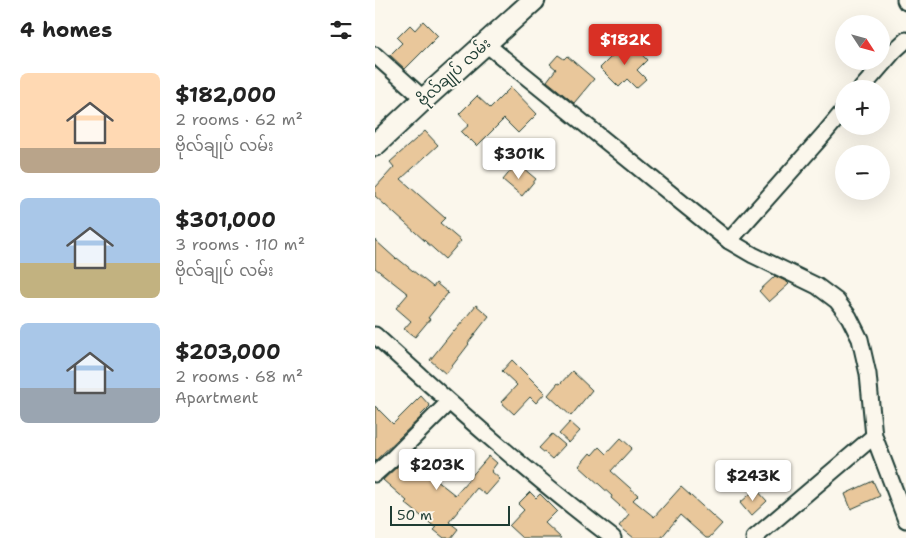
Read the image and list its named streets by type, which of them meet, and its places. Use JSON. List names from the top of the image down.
{
  "streets": {
    "street": ["ဗိုလ်ချုပ် လမ်း"]
  },
  "scale_bar": "50 m",
  "north": "bottom right",
  "page": {
    "heading": "4 homes",
    "map_buttons": ["+", "−"],
    "price": [
      "$182K",
      "$301K",
      "$203K",
      "$243K"
    ],
    "list": [
      {
        "name": "$182,000",
        "note": "2 rooms · 62 m² · ဗိုလ်ချုပ် လမ်း"
      },
      {
        "name": "$301,000",
        "note": "3 rooms · 110 m² · ဗိုလ်ချုပ် လမ်း"
      },
      {
        "name": "$203,000",
        "note": "2 rooms · 68 m² · Apartment"
      }
    ],
    "scale": "50 m"
  }
}
